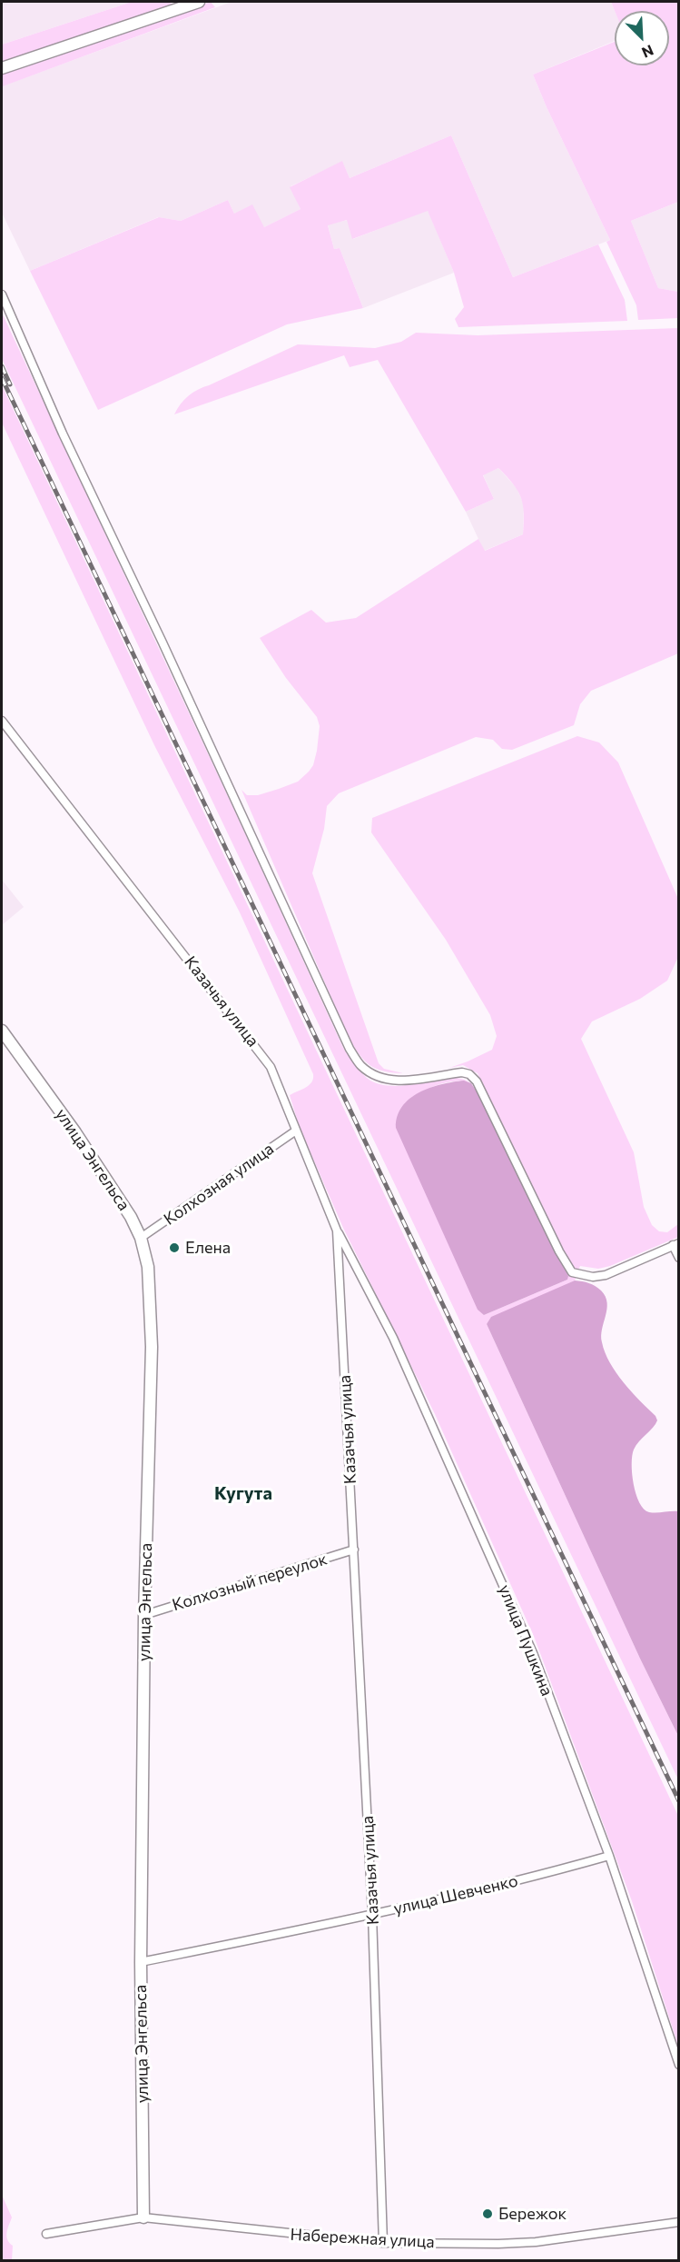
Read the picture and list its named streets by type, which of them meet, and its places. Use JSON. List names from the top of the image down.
{
  "streets": {
    "street": [
      "Казачья улица",
      "улица Энгельса",
      "Колхозная улица",
      "Колхозный переулок",
      "улица Пушкина",
      "улица Шевченко",
      "Набережная улица"
    ]
  },
  "crossings": [
    ["Казачья улица", "Колхозная улица"],
    ["Казачья улица", "Колхозный переулок"],
    ["Казачья улица", "улица Пушкина"],
    ["Казачья улица", "улица Шевченко"],
    ["Казачья улица", "Набережная улица"],
    ["улица Энгельса", "Колхозная улица"],
    ["улица Энгельса", "Колхозный переулок"],
    ["улица Энгельса", "улица Шевченко"],
    ["улица Энгельса", "Набережная улица"],
    ["улица Пушкина", "улица Шевченко"]
  ],
  "districts": ["Кугута"],
  "places": ["Елена", "Бережок"],
  "north": "bottom right"
}
